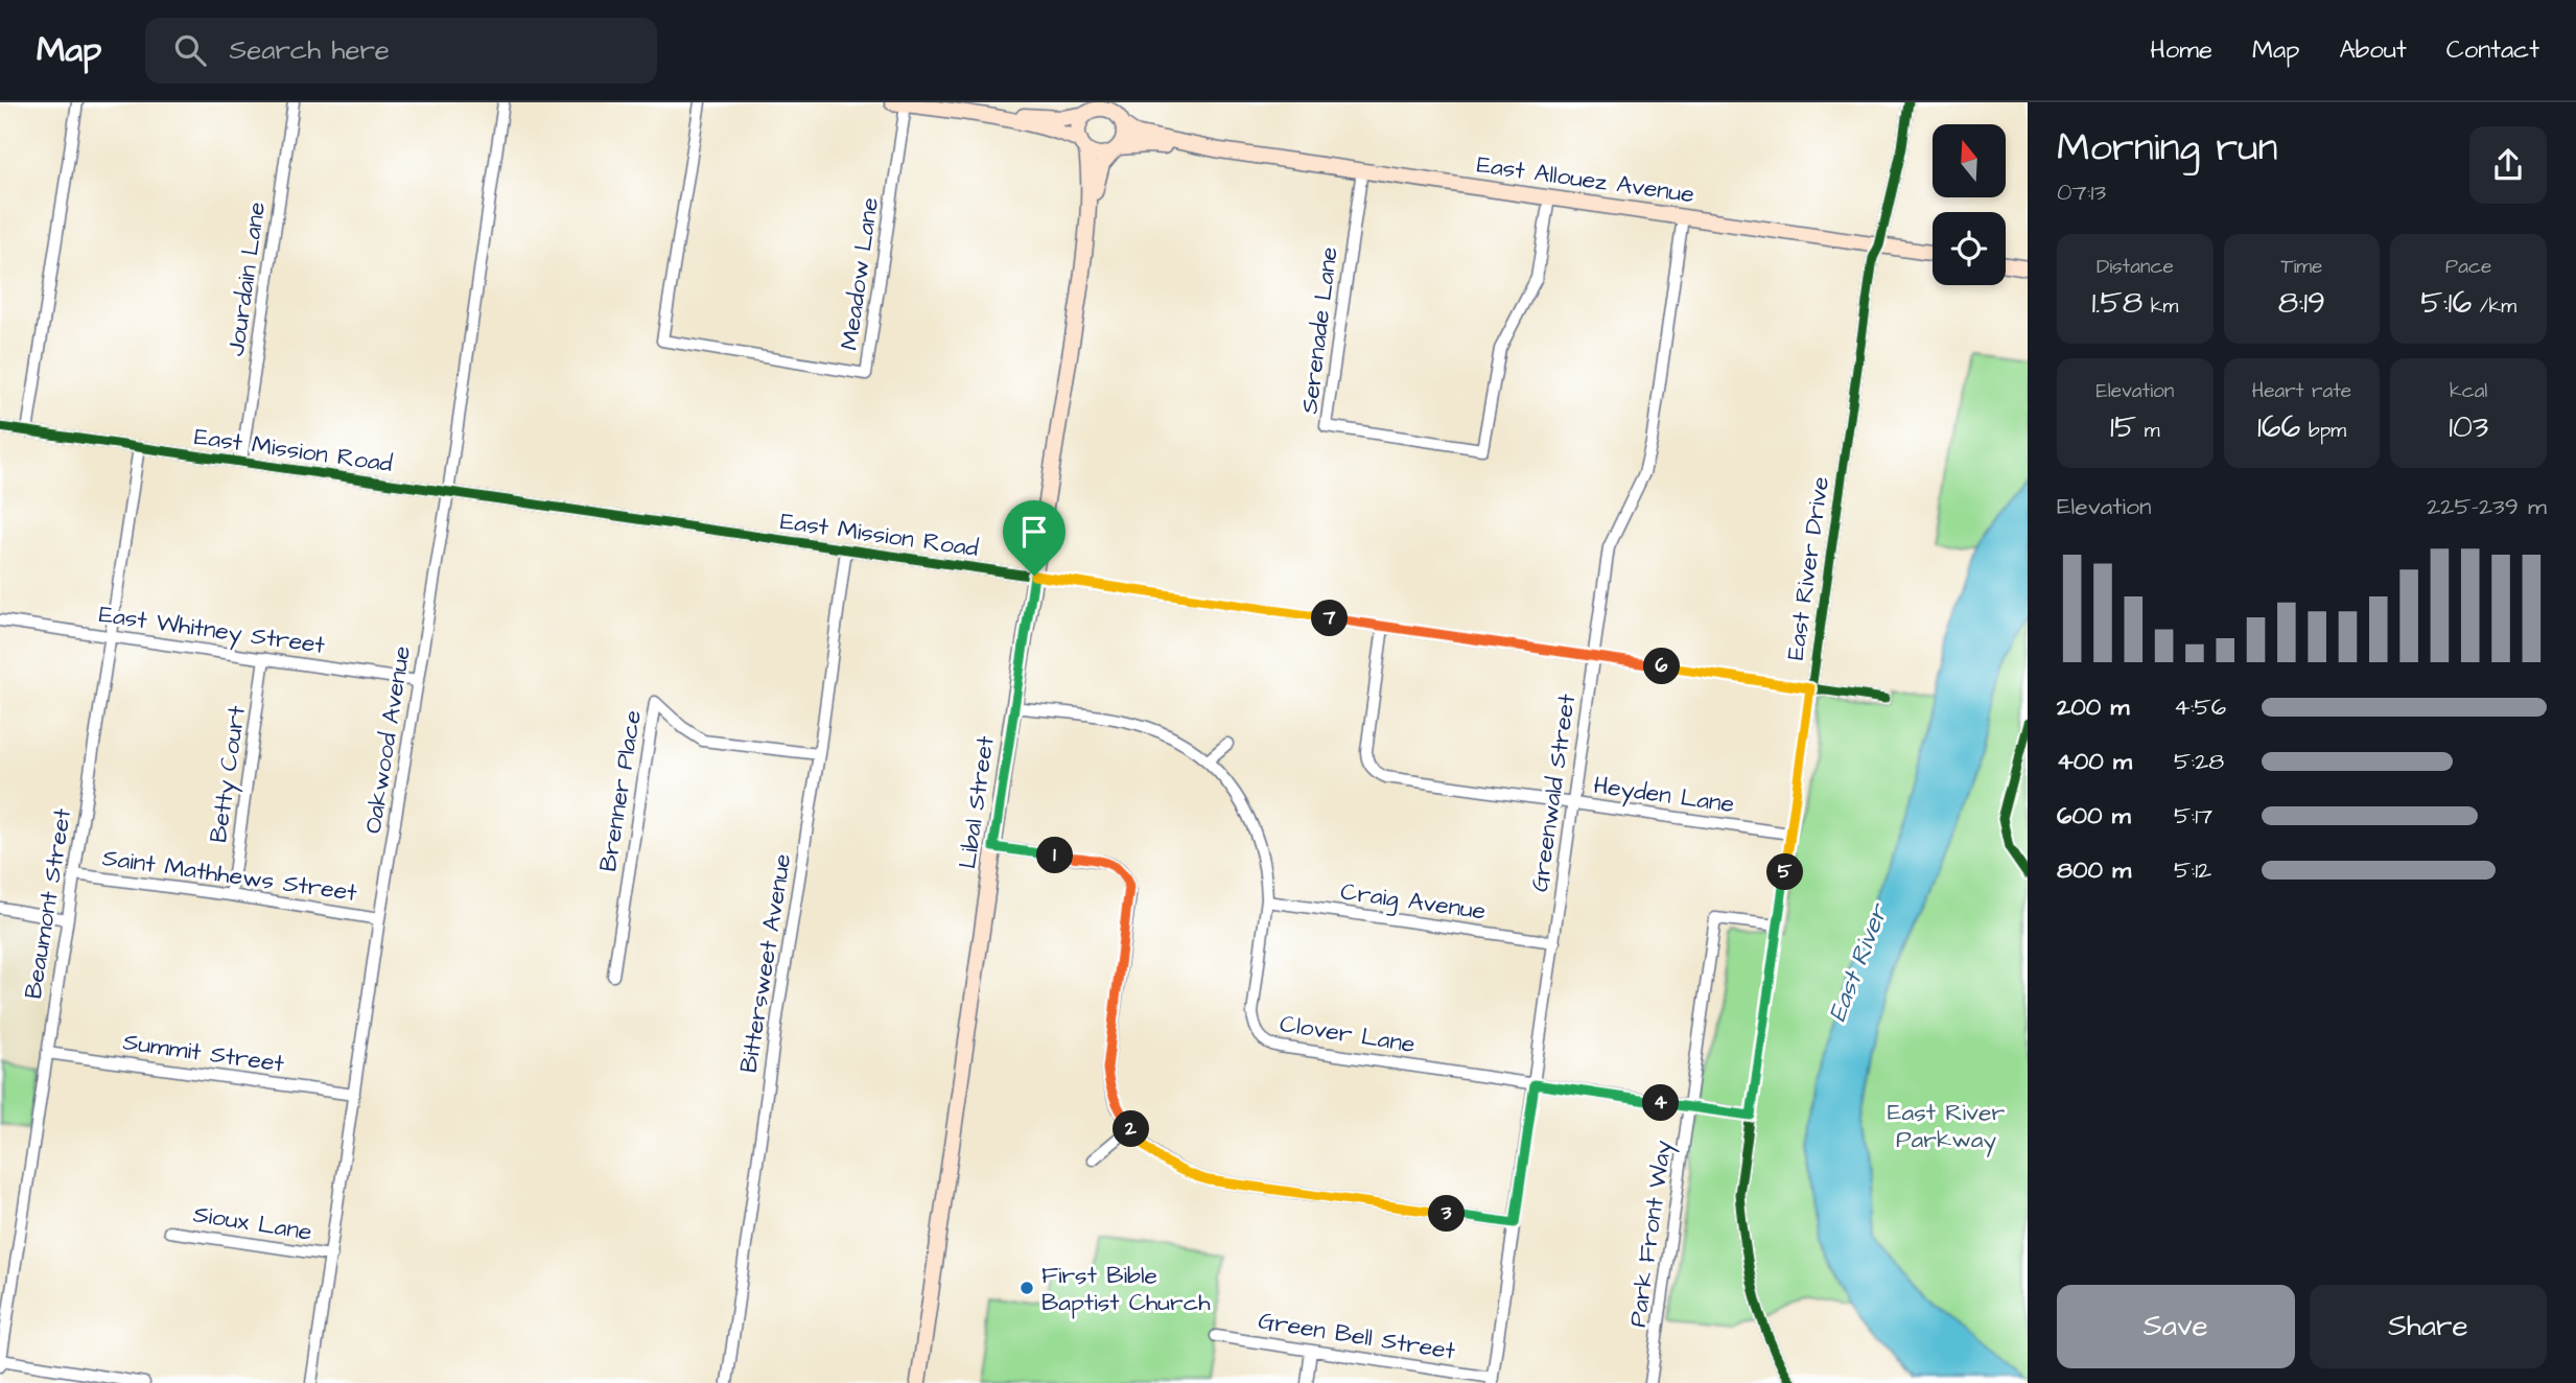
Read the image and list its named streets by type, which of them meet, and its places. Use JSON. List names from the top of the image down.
{
  "streets": {
    "street": [
      "East Allouez Avenue",
      "Meadow Lane",
      "Jourdain Lane",
      "Serenade Lane",
      "East Mission Road",
      "East River Drive",
      "East Whitney Street",
      "Oakwood Avenue",
      "Betty Court",
      "Brenner Place",
      "Greenwald Street",
      "Heyden Lane",
      "Libal Street",
      "Saint Mathhews Street",
      "Craig Avenue",
      "Beaumont Street",
      "Bittersweet Avenue",
      "Clover Lane",
      "Summit Street",
      "Sioux Lane",
      "Park Front Way",
      "Green Bell Street"
    ]
  },
  "crossings": [
    ["East Allouez Avenue", "Serenade Lane"],
    ["East Allouez Avenue", "East River Drive"],
    ["East Allouez Avenue", "Greenwald Street"],
    ["East Allouez Avenue", "Libal Street"],
    ["Jourdain Lane", "East Mission Road"],
    ["East Mission Road", "East River Drive"],
    ["East Mission Road", "Oakwood Avenue"],
    ["East Mission Road", "Greenwald Street"],
    ["East Mission Road", "Heyden Lane"],
    ["East Mission Road", "Libal Street"],
    ["East Mission Road", "Beaumont Street"],
    ["East Mission Road", "Bittersweet Avenue"],
    ["East River Drive", "Heyden Lane"],
    ["East River Drive", "Clover Lane"],
    ["East River Drive", "Park Front Way"],
    ["East Whitney Street", "Oakwood Avenue"],
    ["East Whitney Street", "Betty Court"],
    ["East Whitney Street", "Beaumont Street"],
    ["Oakwood Avenue", "Saint Mathhews Street"],
    ["Oakwood Avenue", "Summit Street"],
    ["Oakwood Avenue", "Sioux Lane"],
    ["Betty Court", "Saint Mathhews Street"],
    ["Brenner Place", "Bittersweet Avenue"],
    ["Greenwald Street", "Heyden Lane"],
    ["Greenwald Street", "Craig Avenue"],
    ["Greenwald Street", "Clover Lane"],
    ["Greenwald Street", "Green Bell Street"],
    ["Libal Street", "Clover Lane"],
    ["Saint Mathhews Street", "Beaumont Street"],
    ["Craig Avenue", "Clover Lane"],
    ["Beaumont Street", "Summit Street"],
    ["Clover Lane", "Park Front Way"]
  ],
  "water": ["East River"],
  "parks": ["East River Parkway"],
  "places": ["First Bible Baptist Church"],
  "north": "top",
  "page": {
    "header": "Map",
    "search": "Search here",
    "nav": [
      "Home",
      "Map",
      "About",
      "Contact"
    ],
    "heading": ["Morning run", "07:13"],
    "stats": [
      ["Distance", "1.58 km"],
      ["Time", "8:19"],
      ["Pace", "5:16 /km"],
      ["Elevation", "15 m"],
      ["Heart rate", "166 bpm"],
      ["kcal", "103"]
    ],
    "chart": ["Elevation", "225–239 m"],
    "pins": [
      "7",
      "6",
      "1",
      "5",
      "4",
      "2",
      "3"
    ],
    "list": [
      {
        "name": "200 m",
        "note": "4:56"
      },
      {
        "name": "400 m",
        "note": "5:28"
      },
      {
        "name": "600 m",
        "note": "5:17"
      },
      {
        "name": "800 m",
        "note": "5:12"
      }
    ],
    "buttons": ["Save", "Share"]
  }
}
